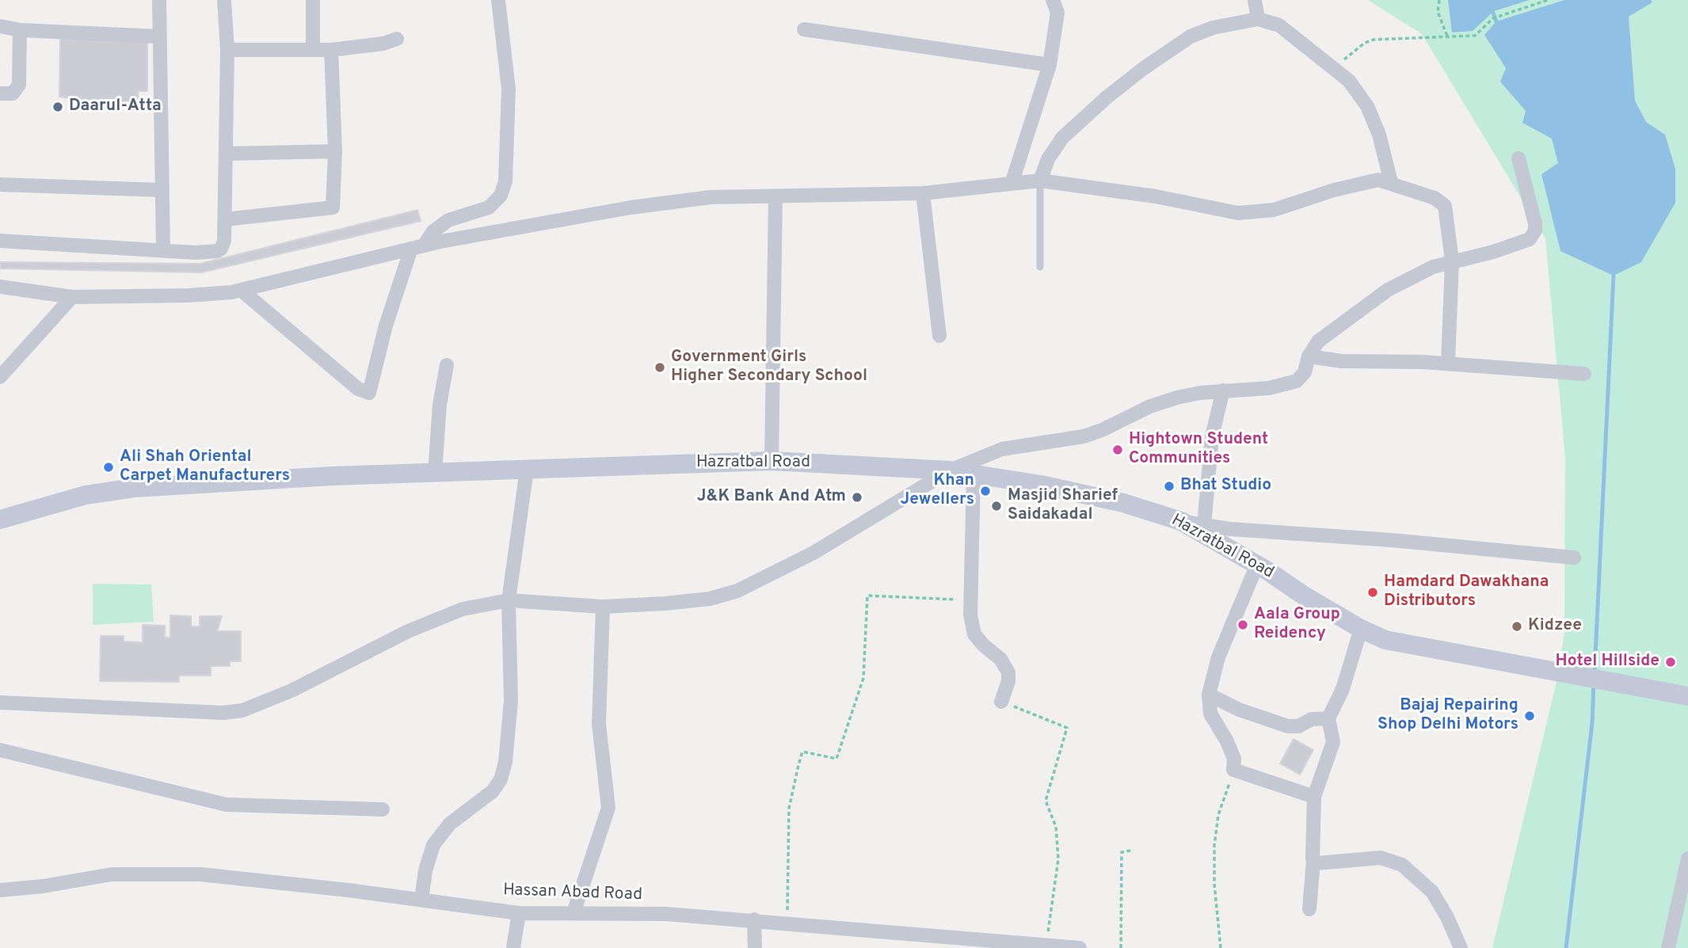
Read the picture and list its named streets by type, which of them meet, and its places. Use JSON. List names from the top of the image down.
{
  "streets": {
    "main road": ["Hazratbal Road"],
    "street": ["Hassan Abad Road"]
  },
  "places": [
    "Daarul-Atta",
    "Government Girls Higher Secondary School",
    "Hightown Student Communities",
    "Ali Shah Oriental Carpet Manufacturers",
    "Bhat Studio",
    "Khan Jewellers",
    "J&K Bank And Atm",
    "Masjid Sharief Saidakadal",
    "Hamdard Dawakhana Distributors",
    "Aala Group Reidency",
    "Kidzee",
    "Hotel Hillside",
    "Bajaj Repairing Shop Delhi Motors"
  ]
}
